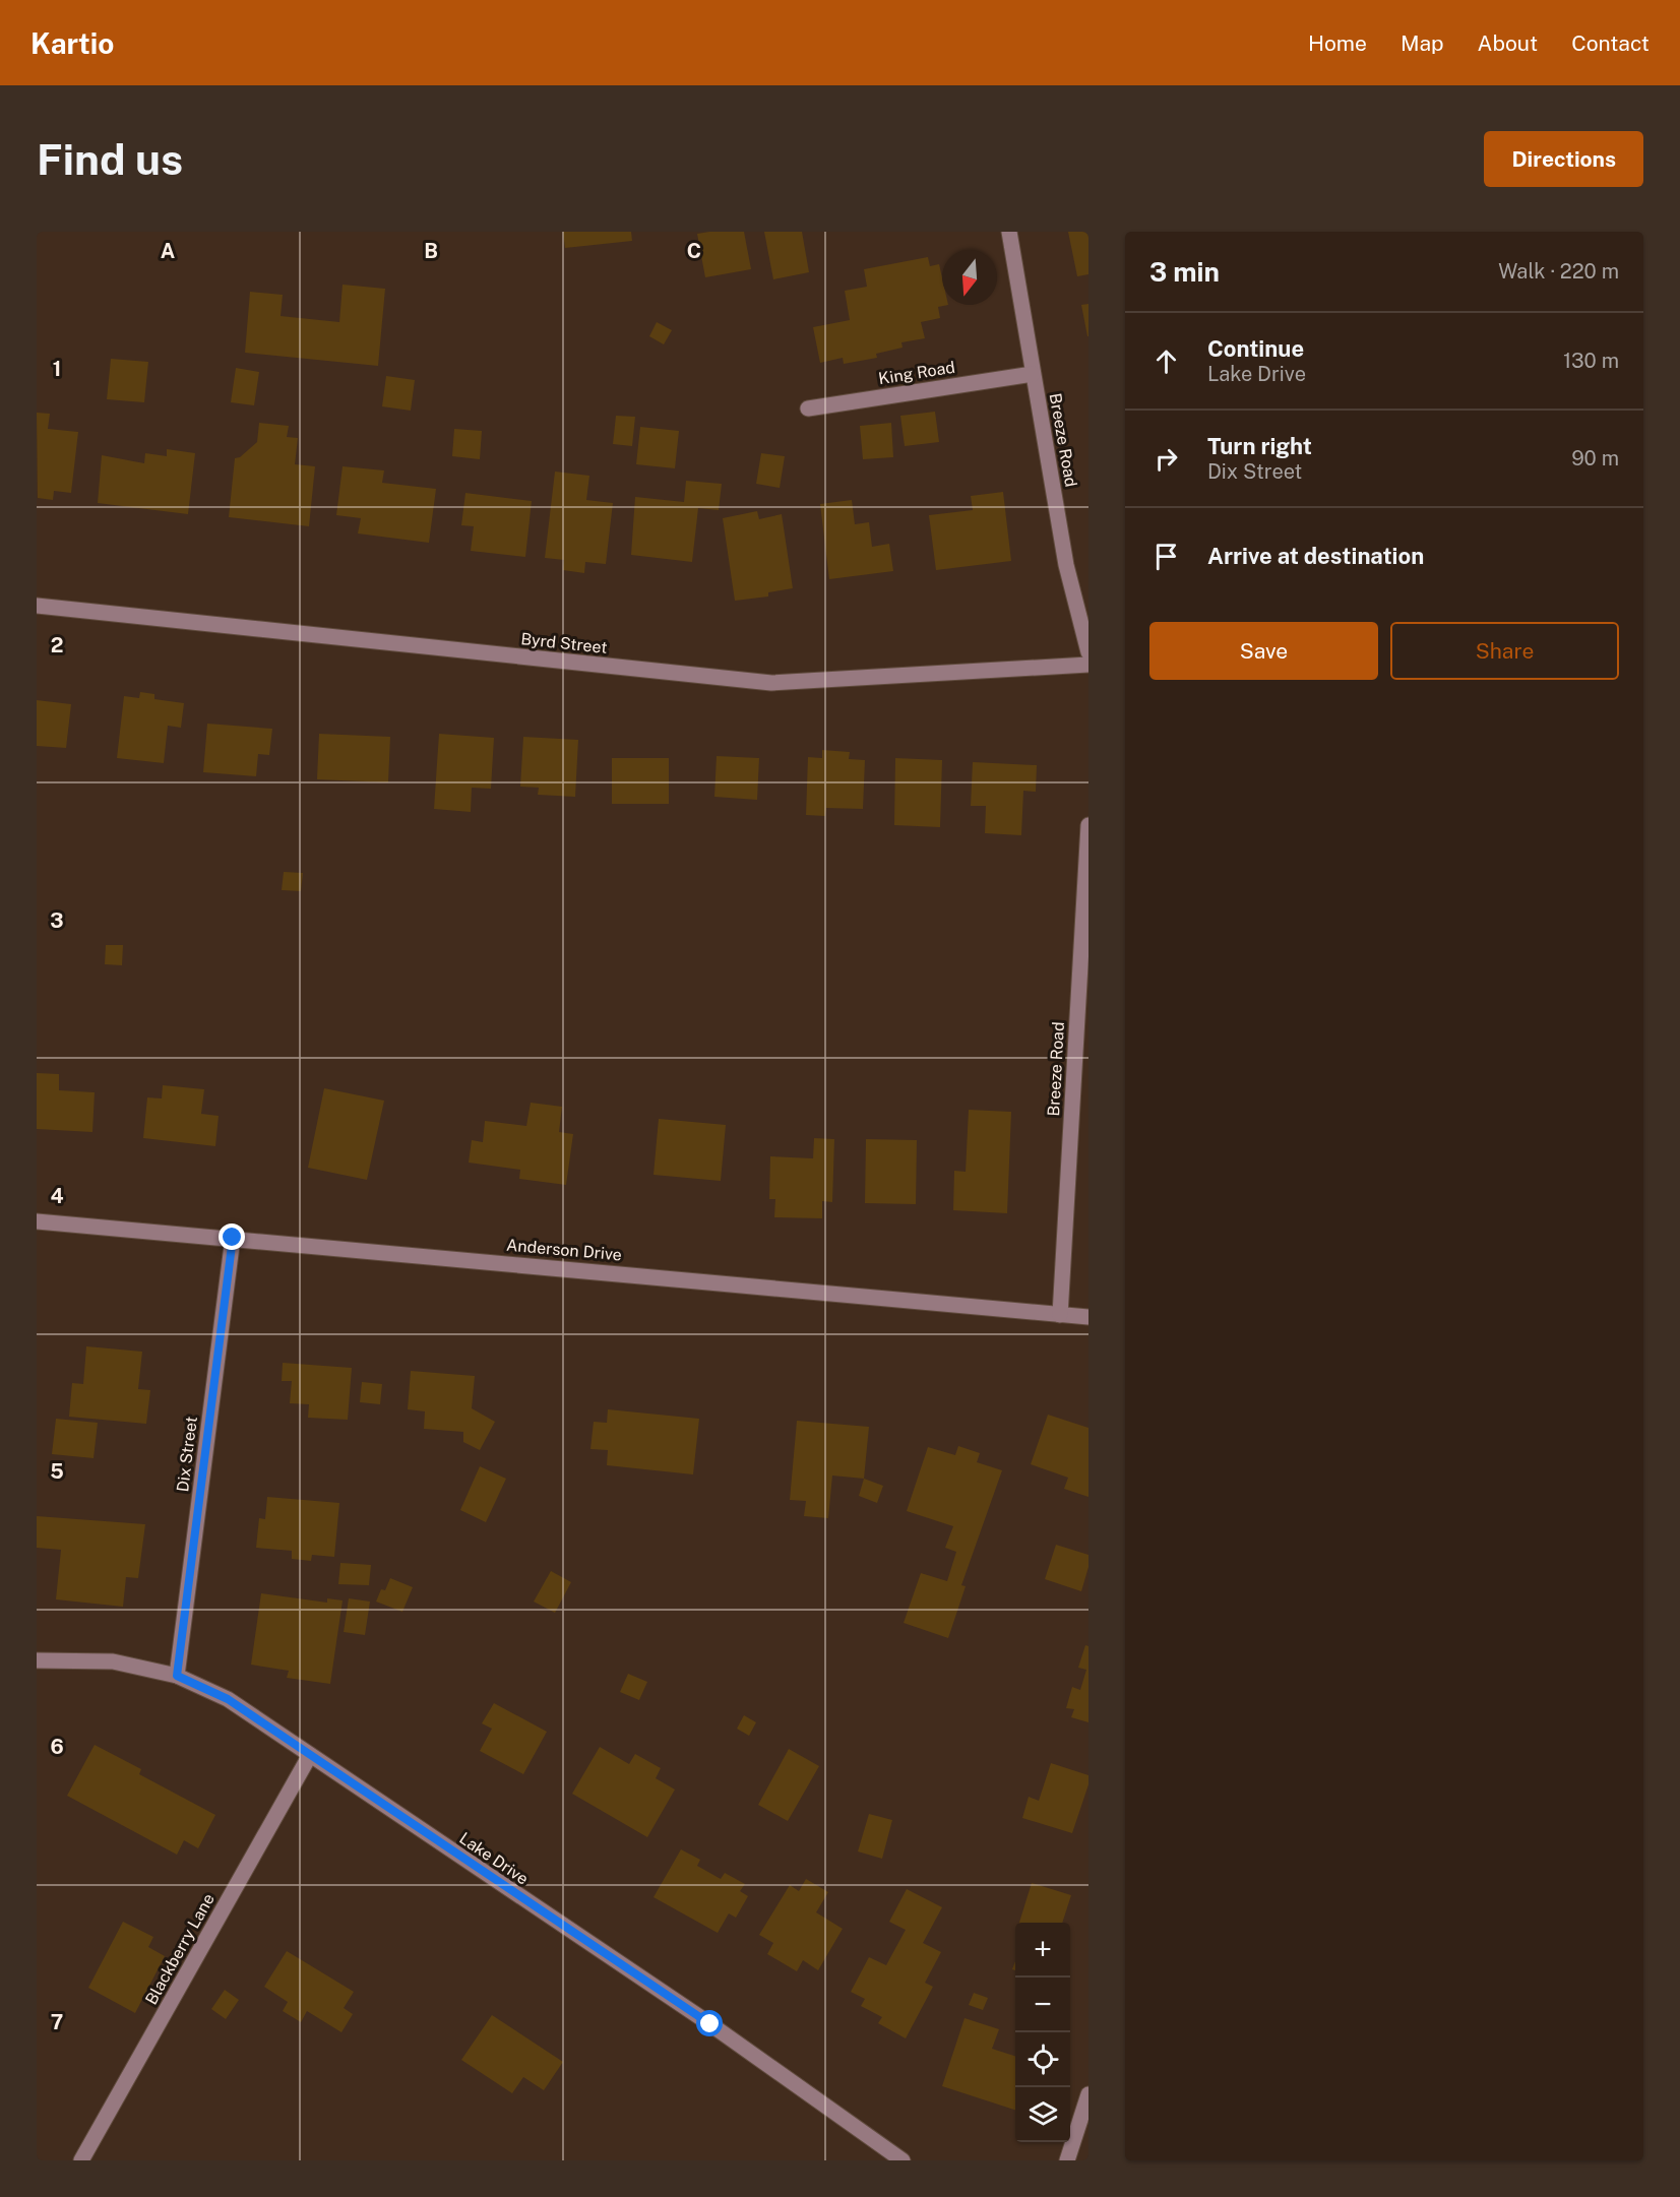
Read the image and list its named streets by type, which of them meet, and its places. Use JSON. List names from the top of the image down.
{
  "streets": {
    "street": [
      "King Road",
      "Breeze Road",
      "Byrd Street",
      "Anderson Drive",
      "Dix Street",
      "Lake Drive",
      "Blackberry Lane"
    ]
  },
  "crossings": [
    ["King Road", "Breeze Road"],
    ["Breeze Road", "Anderson Drive"],
    ["Anderson Drive", "Dix Street"],
    ["Dix Street", "Lake Drive"],
    ["Lake Drive", "Blackberry Lane"]
  ],
  "north": "bottom",
  "page": {
    "header": "Kartio",
    "nav": [
      "Home",
      "Map",
      "About",
      "Contact"
    ],
    "buttons": [
      "Directions",
      ["Save", "Share"]
    ],
    "title": "Find us",
    "heading": ["3 min", "Walk · 220 m"],
    "list": [
      ["Continue", "Lake Drive", "130 m"],
      ["Turn right", "Dix Street", "90 m"],
      "Arrive at destination"
    ],
    "map_buttons": ["+", "−"]
  },
  "grid": {
    "columns": ["A", "B", "C"],
    "rows": [
      "1",
      "2",
      "3",
      "4",
      "5",
      "6",
      "7"
    ]
  }
}
